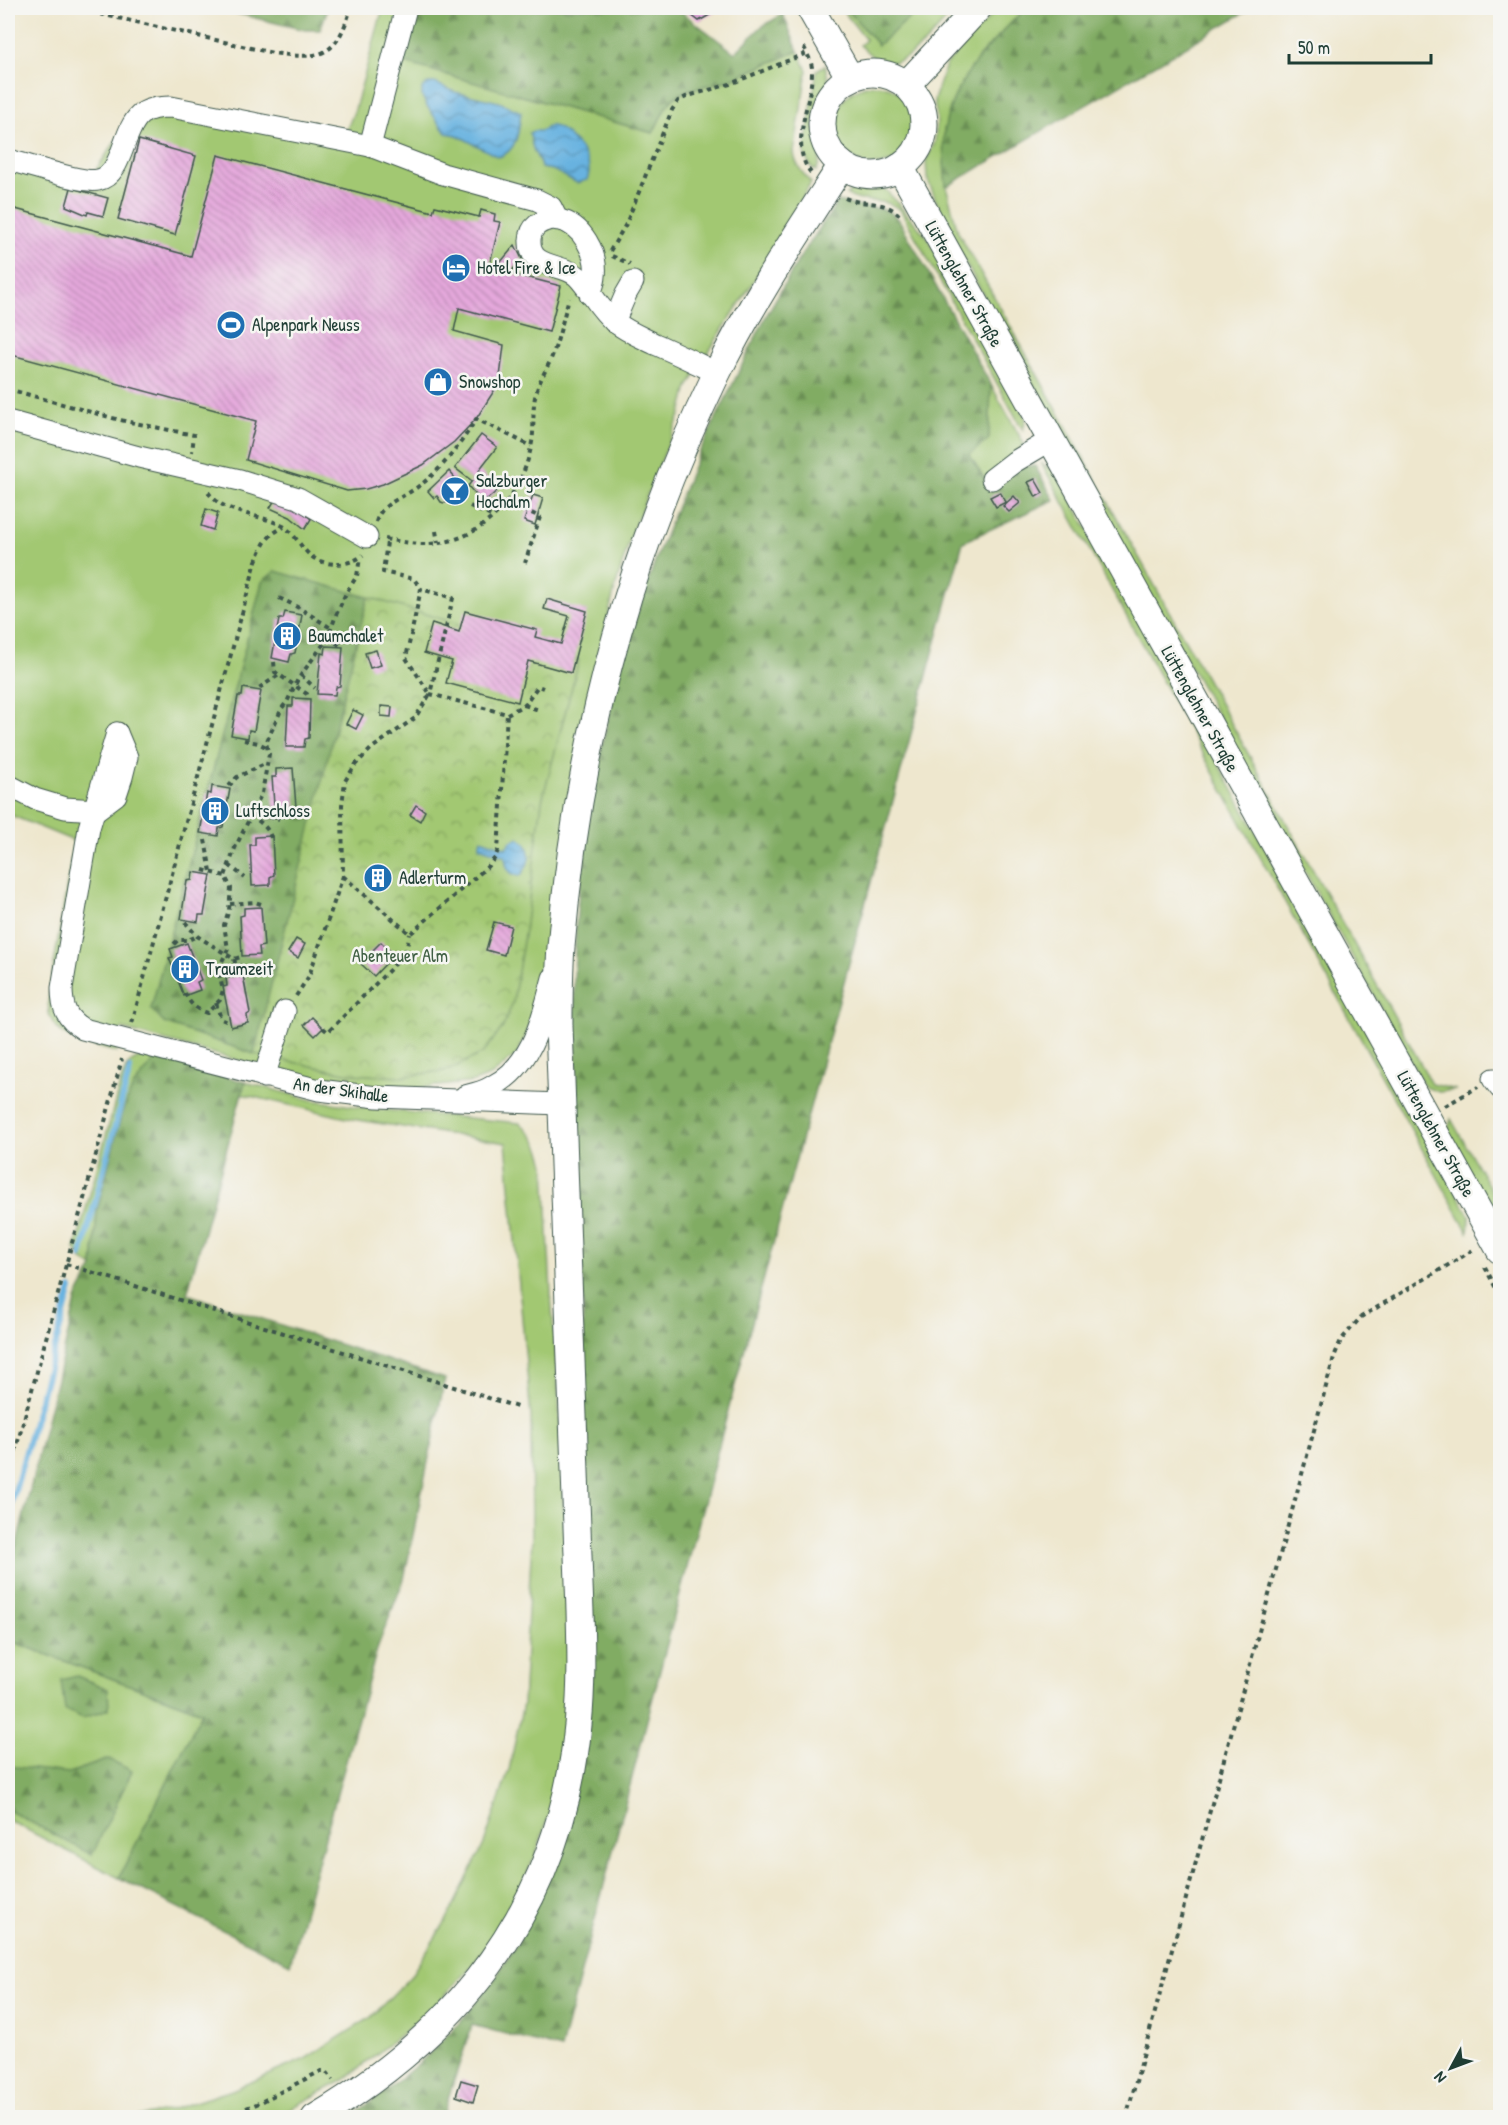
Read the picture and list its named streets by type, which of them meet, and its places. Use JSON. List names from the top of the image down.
{
  "streets": {
    "main road": ["Lüttenglehner Straße"],
    "street": ["An der Skihalle"]
  },
  "parks": ["Abenteuer Alm"],
  "places": {
    "hotel": ["Hotel Fire & Ice"],
    "sports": ["Alpenpark Neuss"],
    "shop": ["Snowshop"],
    "bar": ["Salzburger Hochalm"],
    "building": [
      "Baumchalet",
      "Luftschloss",
      "Adlerturm",
      "Traumzeit"
    ]
  },
  "scale_bar": "50 m",
  "north": "bottom left"
}
